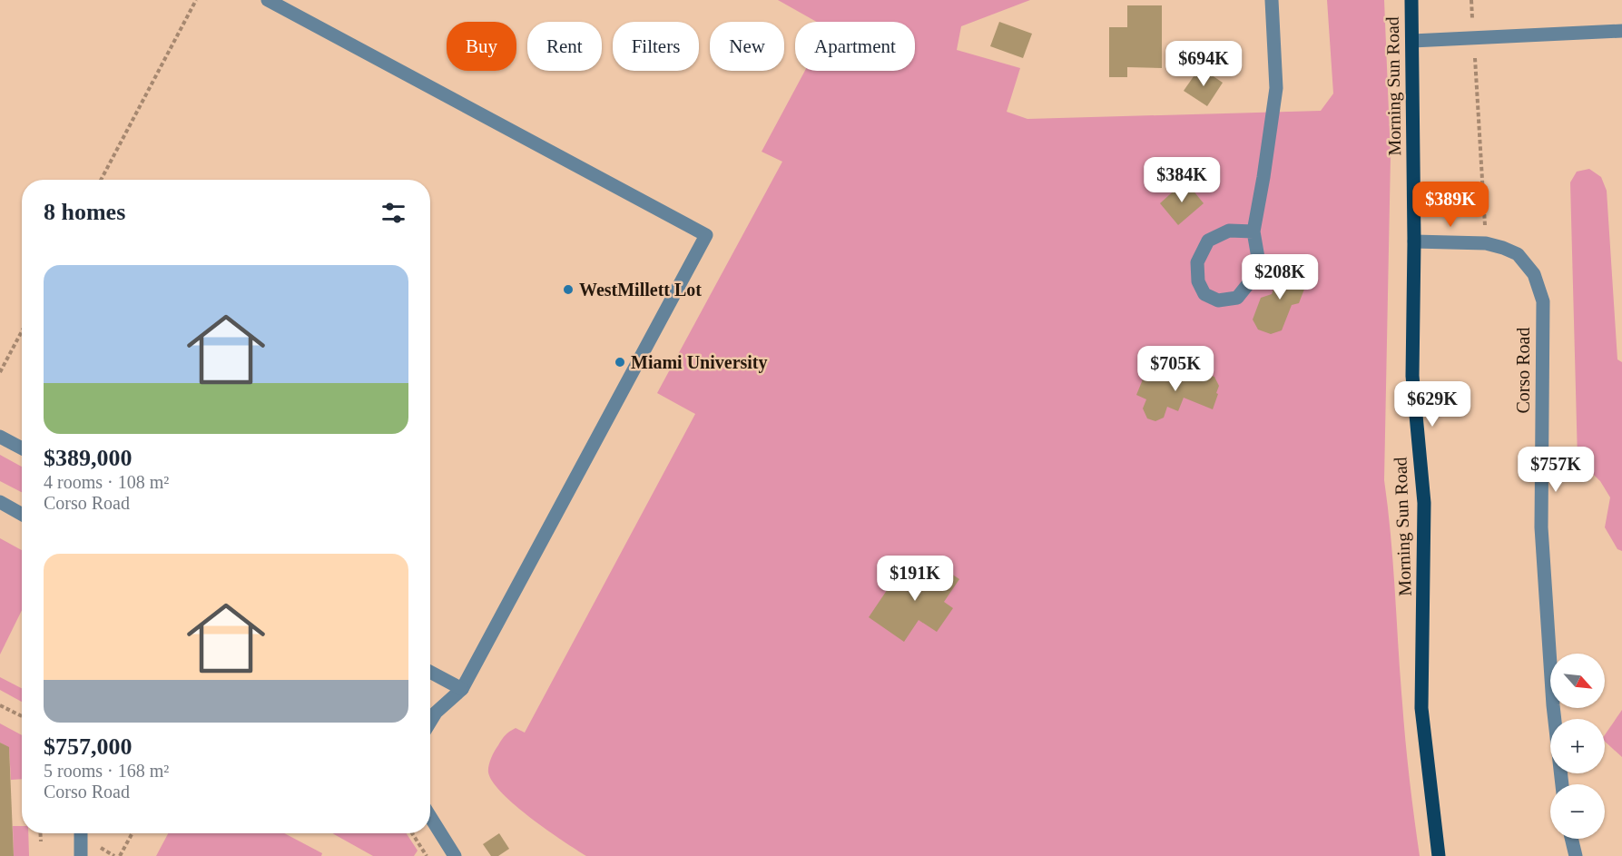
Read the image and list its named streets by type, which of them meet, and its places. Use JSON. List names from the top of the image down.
{
  "streets": {
    "main road": ["Morning Sun Road"],
    "street": ["Corso Road"]
  },
  "crossings": [
    ["Morning Sun Road", "Corso Road"]
  ],
  "places": ["WestMillett Lot", "Miami University"],
  "north": "bottom right",
  "page": {
    "chip": [
      "Buy",
      "Rent",
      "Filters",
      "New",
      "Apartment"
    ],
    "price": [
      "$694K",
      "$384K",
      "$389K",
      "$208K",
      "$705K",
      "$629K",
      "$757K",
      "$191K"
    ],
    "heading": "8 homes",
    "list": [
      {
        "name": "$389,000",
        "note": "4 rooms · 108 m² · Corso Road"
      },
      {
        "name": "$757,000",
        "note": "5 rooms · 168 m² · Corso Road"
      }
    ],
    "map_buttons": ["+", "−"]
  }
}
